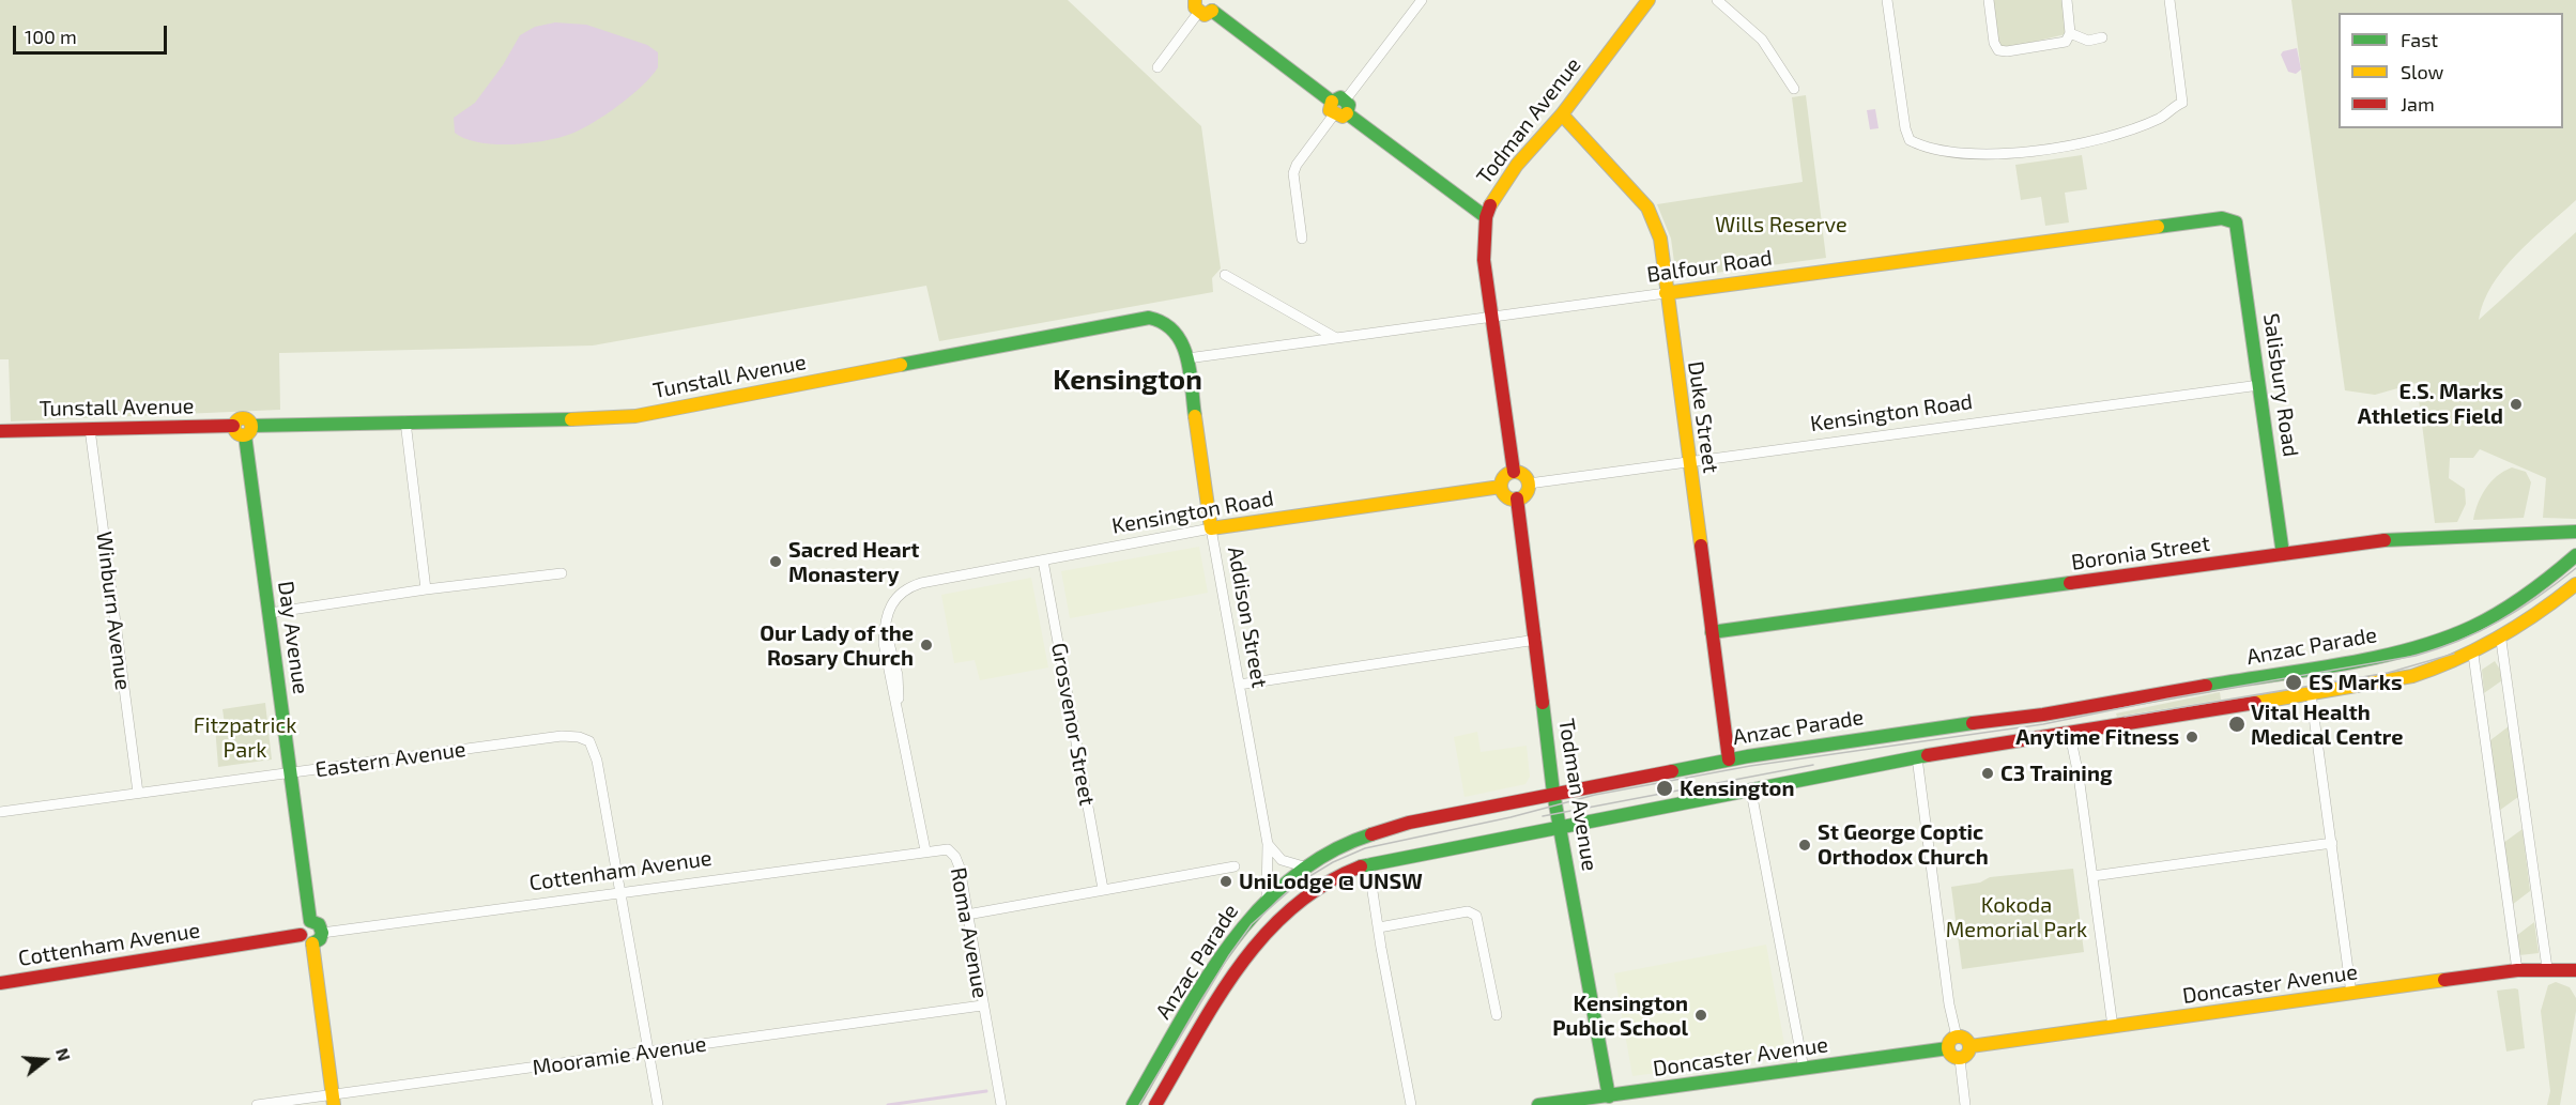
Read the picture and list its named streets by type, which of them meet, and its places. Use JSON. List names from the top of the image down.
{
  "streets": {
    "street": [
      "Todman Avenue",
      "Balfour Road",
      "Tunstall Avenue",
      "Salisbury Road",
      "Kensington Road",
      "Duke Street",
      "Boronia Street",
      "Winburn Avenue",
      "Addison Street",
      "Day Avenue",
      "Anzac Parade",
      "Grosvenor Street",
      "Eastern Avenue",
      "Cottenham Avenue",
      "Roma Avenue",
      "Doncaster Avenue",
      "Mooramie Avenue"
    ]
  },
  "crossings": [
    ["Todman Avenue", "Balfour Road"],
    ["Todman Avenue", "Kensington Road"],
    ["Todman Avenue", "Duke Street"],
    ["Todman Avenue", "Anzac Parade"],
    ["Todman Avenue", "Doncaster Avenue"],
    ["Balfour Road", "Tunstall Avenue"],
    ["Balfour Road", "Salisbury Road"],
    ["Balfour Road", "Duke Street"],
    ["Balfour Road", "Addison Street"],
    ["Tunstall Avenue", "Winburn Avenue"],
    ["Tunstall Avenue", "Addison Street"],
    ["Tunstall Avenue", "Day Avenue"],
    ["Salisbury Road", "Kensington Road"],
    ["Salisbury Road", "Boronia Street"],
    ["Kensington Road", "Duke Street"],
    ["Kensington Road", "Addison Street"],
    ["Kensington Road", "Grosvenor Street"],
    ["Kensington Road", "Roma Avenue"],
    ["Duke Street", "Boronia Street"],
    ["Duke Street", "Anzac Parade"],
    ["Winburn Avenue", "Eastern Avenue"],
    ["Addison Street", "Anzac Parade"],
    ["Day Avenue", "Eastern Avenue"],
    ["Day Avenue", "Cottenham Avenue"],
    ["Eastern Avenue", "Cottenham Avenue"],
    ["Cottenham Avenue", "Roma Avenue"],
    ["Roma Avenue", "Mooramie Avenue"]
  ],
  "districts": ["Kensington"],
  "parks": ["Wills Reserve", "Fitzpatrick Park", "Kokoda Memorial Park"],
  "places": [
    "E.S. Marks Athletics Field",
    "Sacred Heart Monastery",
    "Our Lady of the Rosary Church",
    "ES Marks",
    "Vital Health Medical Centre",
    "Anytime Fitness",
    "C3 Training",
    "Kensington",
    "St George Coptic Orthodox Church",
    "UniLodge @ UNSW",
    "Kensington Public School"
  ],
  "legend": ["Fast", "Slow", "Jam"],
  "scale_bar": "100 m",
  "north": "right"
}
